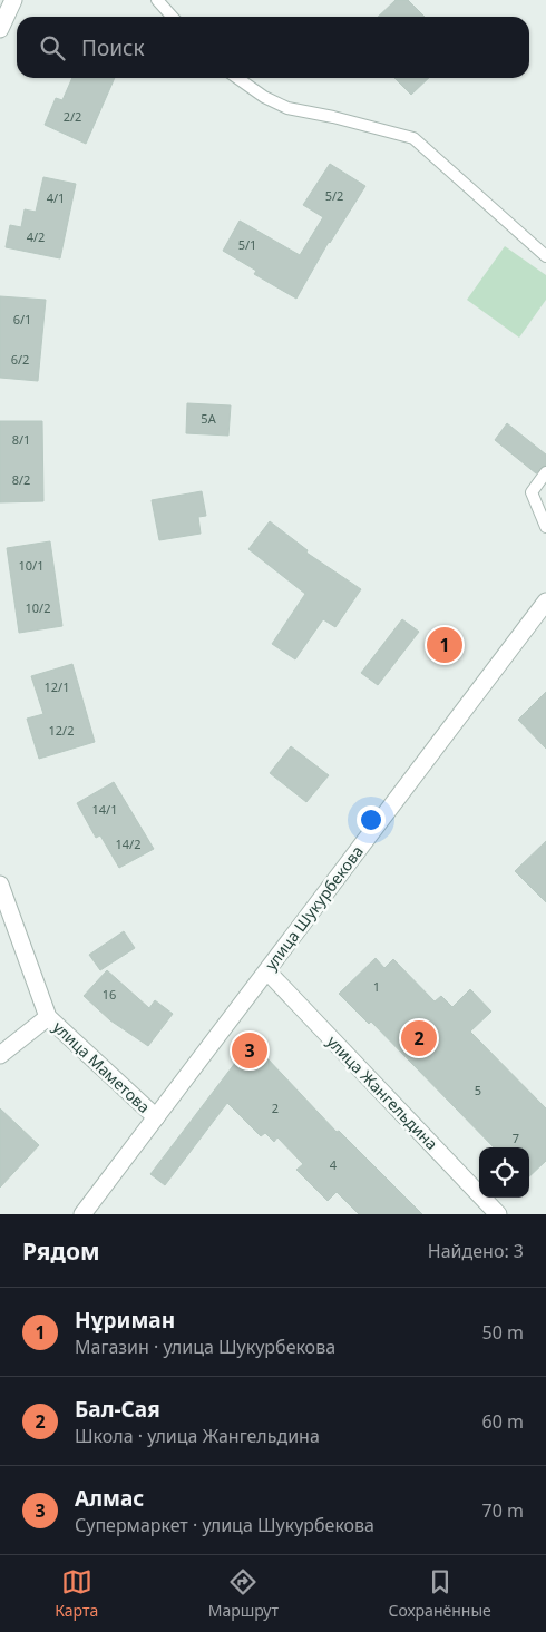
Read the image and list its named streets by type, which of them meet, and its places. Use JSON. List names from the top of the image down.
{
  "streets": {
    "street": ["улица Шукурбекова", "улица Маметова", "улица Жангельдина"]
  },
  "crossings": [
    ["улица Шукурбекова", "улица Маметова"],
    ["улица Шукурбекова", "улица Жангельдина"]
  ],
  "house_numbers": [
    "2/2",
    "5/2",
    "4/1",
    "4/2",
    "5/1",
    "6/1",
    "6/2",
    "5А",
    "8/1",
    "8/2",
    "10/1",
    "10/2",
    "12/1",
    "12/2",
    "14/1",
    "14/2",
    "1",
    "16",
    "5",
    "2",
    "7",
    "4"
  ],
  "page": {
    "search": "Поиск",
    "pins": ["1", "2", "3"],
    "heading": ["Рядом", "Найдено: 3"],
    "list": [
      {
        "mark": "1",
        "name": "Нұриман",
        "note": "Магазин · улица Шукурбекова",
        "value": "50 m"
      },
      {
        "mark": "2",
        "name": "Бал-Сая",
        "note": "Школа · улица Жангельдина",
        "value": "60 m"
      },
      {
        "mark": "3",
        "name": "Алмас",
        "note": "Супермаркет · улица Шукурбекова",
        "value": "70 m"
      }
    ],
    "nav": ["Карта", "Маршрут", "Сохранённые"]
  }
}
